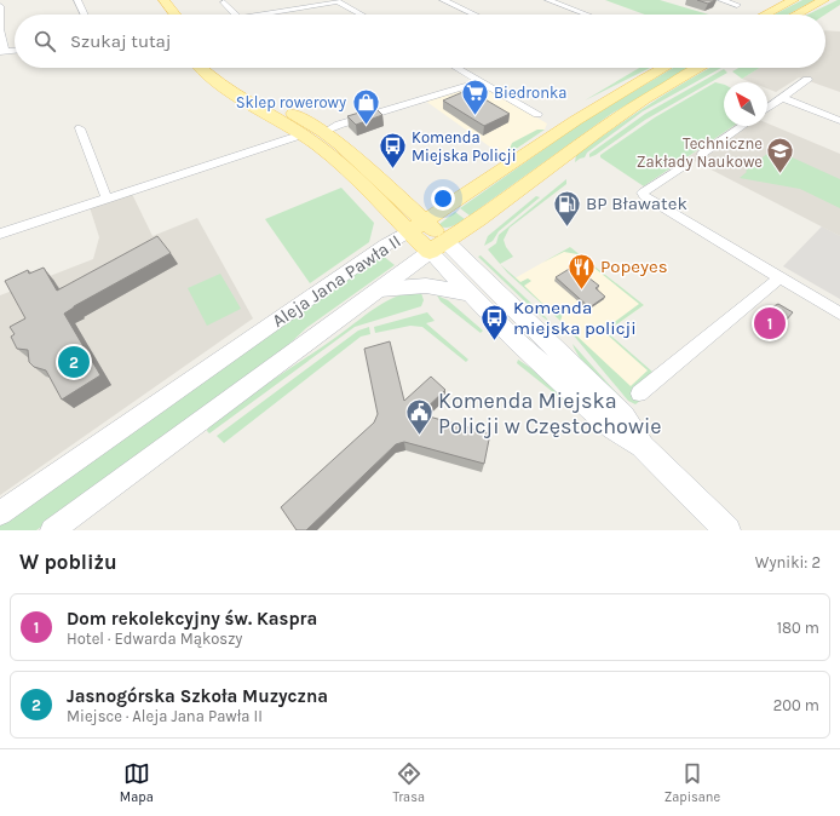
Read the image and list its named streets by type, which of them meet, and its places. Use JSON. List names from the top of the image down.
{
  "streets": {
    "main road": ["Aleja Jana Pawła II"]
  },
  "places": {
    "supermarket": ["Biedronka"],
    "shop": ["Sklep rowerowy"],
    "bus stop": ["Komenda Miejska Policji", "Komenda miejska policji"],
    "school or university": ["Techniczne Zakłady Naukowe"],
    "fuel station": ["BP Bławatek"],
    "restaurant": ["Popeyes"],
    "public building": ["Komenda Miejska Policji w Częstochowie"]
  },
  "north": "top left",
  "page": {
    "search": "Szukaj tutaj",
    "pins": ["1", "2"],
    "heading": ["W pobliżu", "Wyniki: 2"],
    "list": [
      {
        "mark": "1",
        "name": "Dom rekolekcyjny św. Kaspra",
        "note": "Hotel · Edwarda Mąkoszy",
        "value": "180 m"
      },
      {
        "mark": "2",
        "name": "Jasnogórska Szkoła Muzyczna",
        "note": "Miejsce · Aleja Jana Pawła II",
        "value": "200 m"
      }
    ],
    "nav": ["Mapa", "Trasa", "Zapisane"]
  }
}
